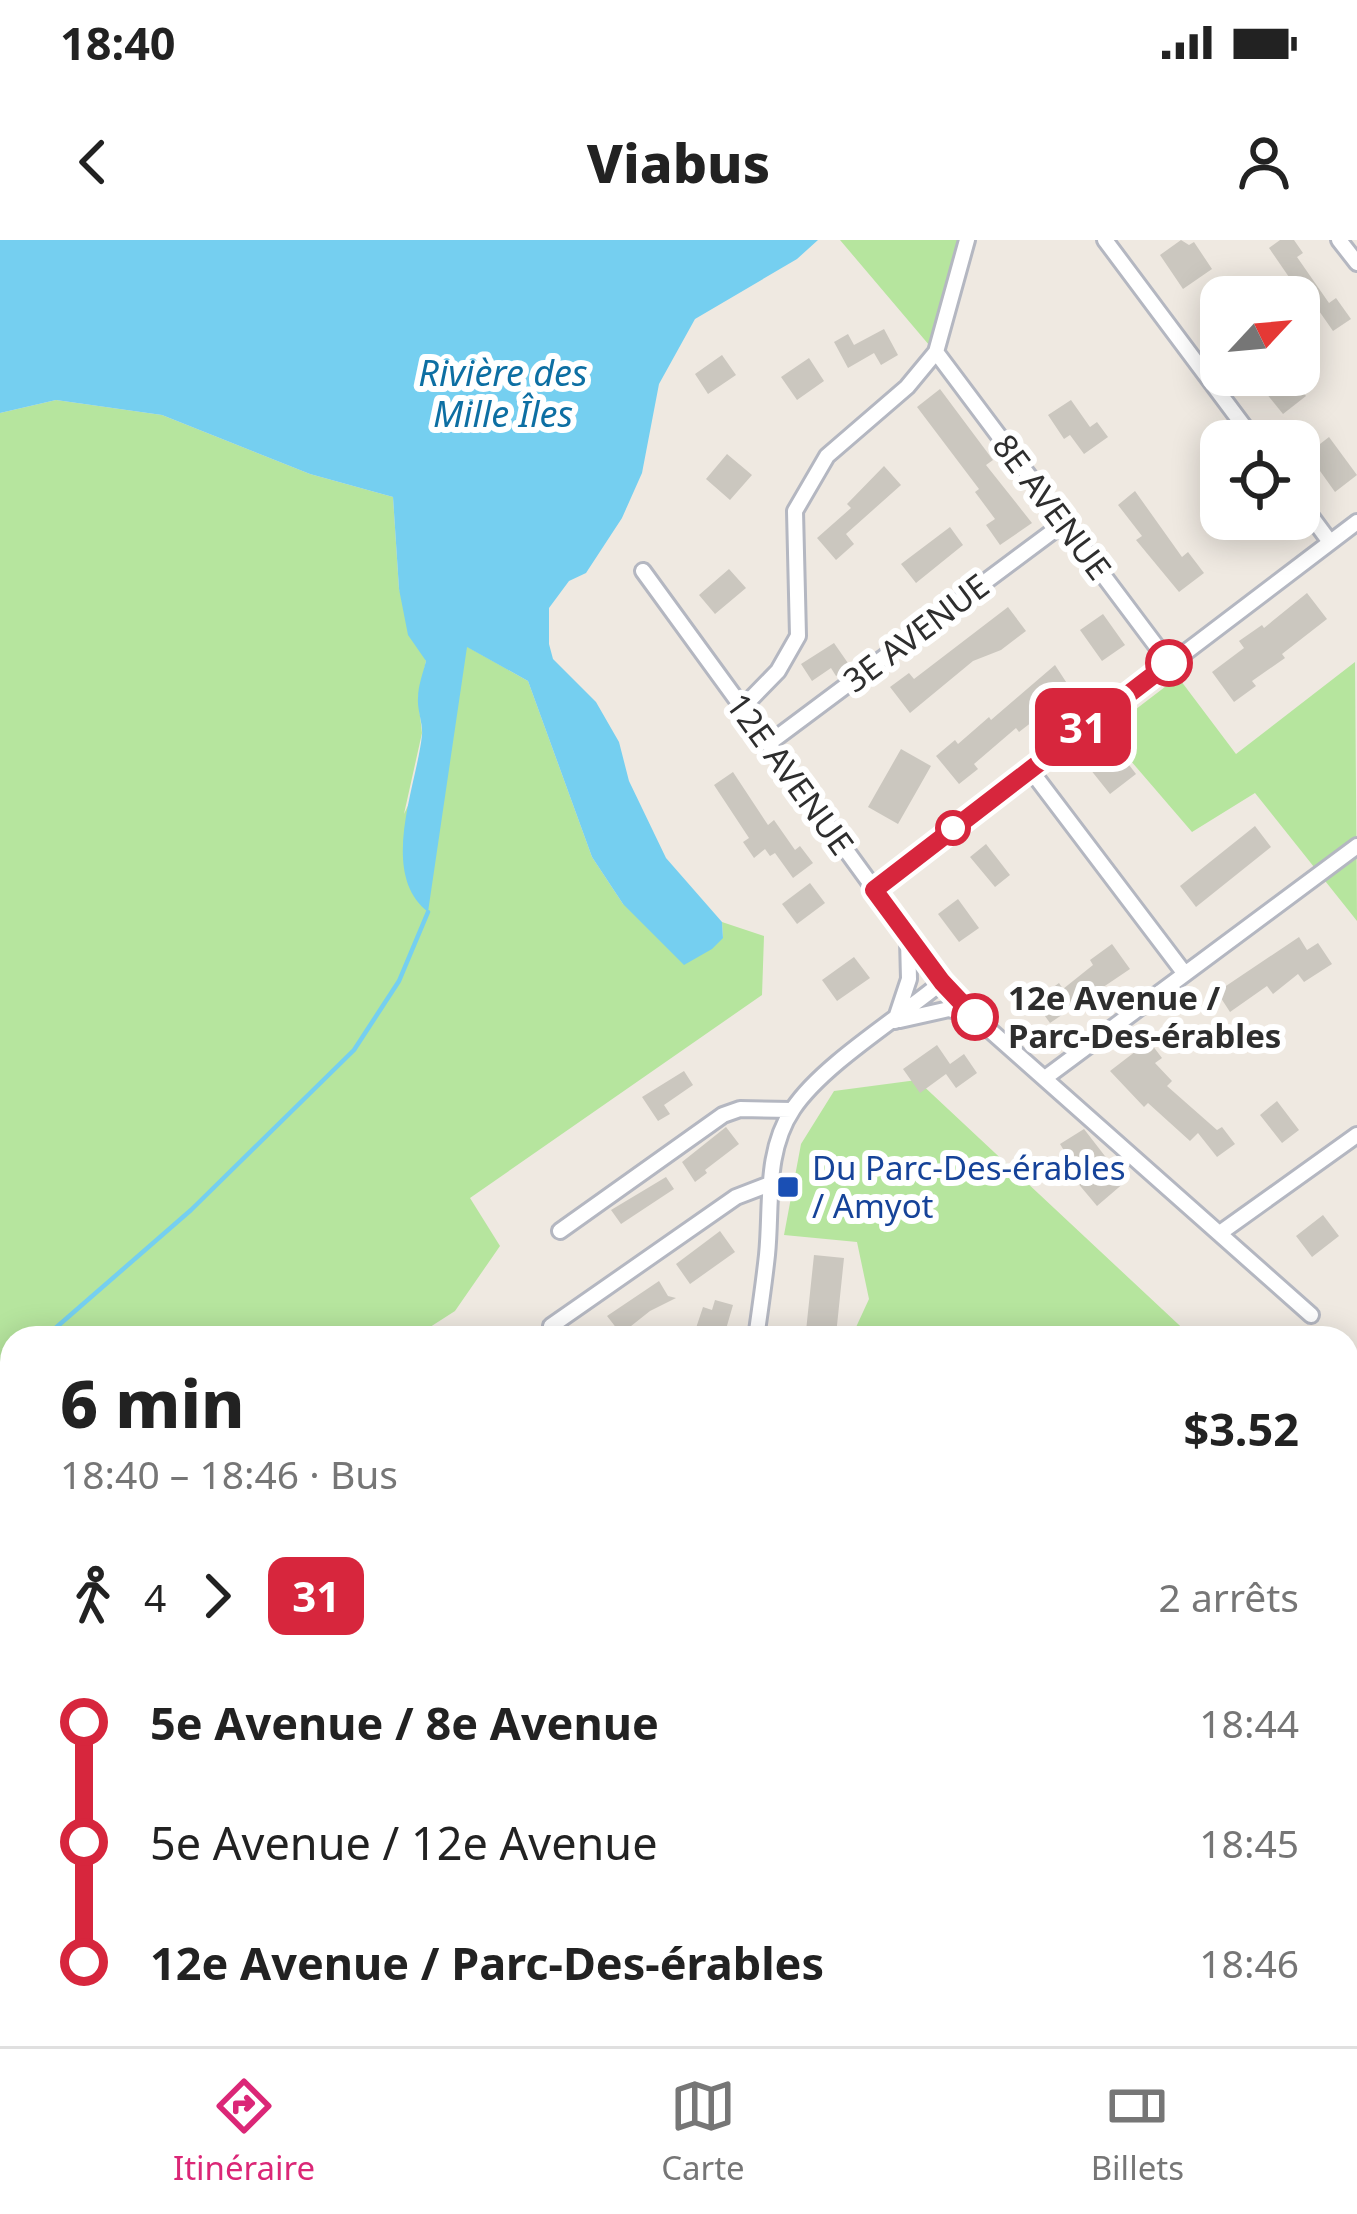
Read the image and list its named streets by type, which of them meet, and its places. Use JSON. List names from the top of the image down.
{
  "streets": {
    "street": ["8E AVENUE", "3E AVENUE", "12E AVENUE"]
  },
  "crossings": [
    ["8E AVENUE", "3E AVENUE"],
    ["3E AVENUE", "12E AVENUE"]
  ],
  "water": ["Rivière des Mille Îles"],
  "places": {
    "other": ["12e Avenue / Parc-Des-érables"],
    "transit": ["Du Parc-Des-érables / Amyot"]
  },
  "lines": ["bus line 31"],
  "north": "top right",
  "page": {
    "status": "18:40",
    "header": "Viabus",
    "on_map": "31",
    "heading": ["6 min", "18:40 – 18:46 · Bus", "$3.52"],
    "legs": ["4", "31", "2 arrêts"],
    "list": [
      {
        "name": "5e Avenue / 8e Avenue",
        "value": "18:44"
      },
      {
        "name": "5e Avenue / 12e Avenue",
        "value": "18:45"
      },
      {
        "name": "12e Avenue / Parc-Des-érables",
        "value": "18:46"
      }
    ],
    "tabs": ["Itinéraire", "Carte", "Billets"]
  }
}
